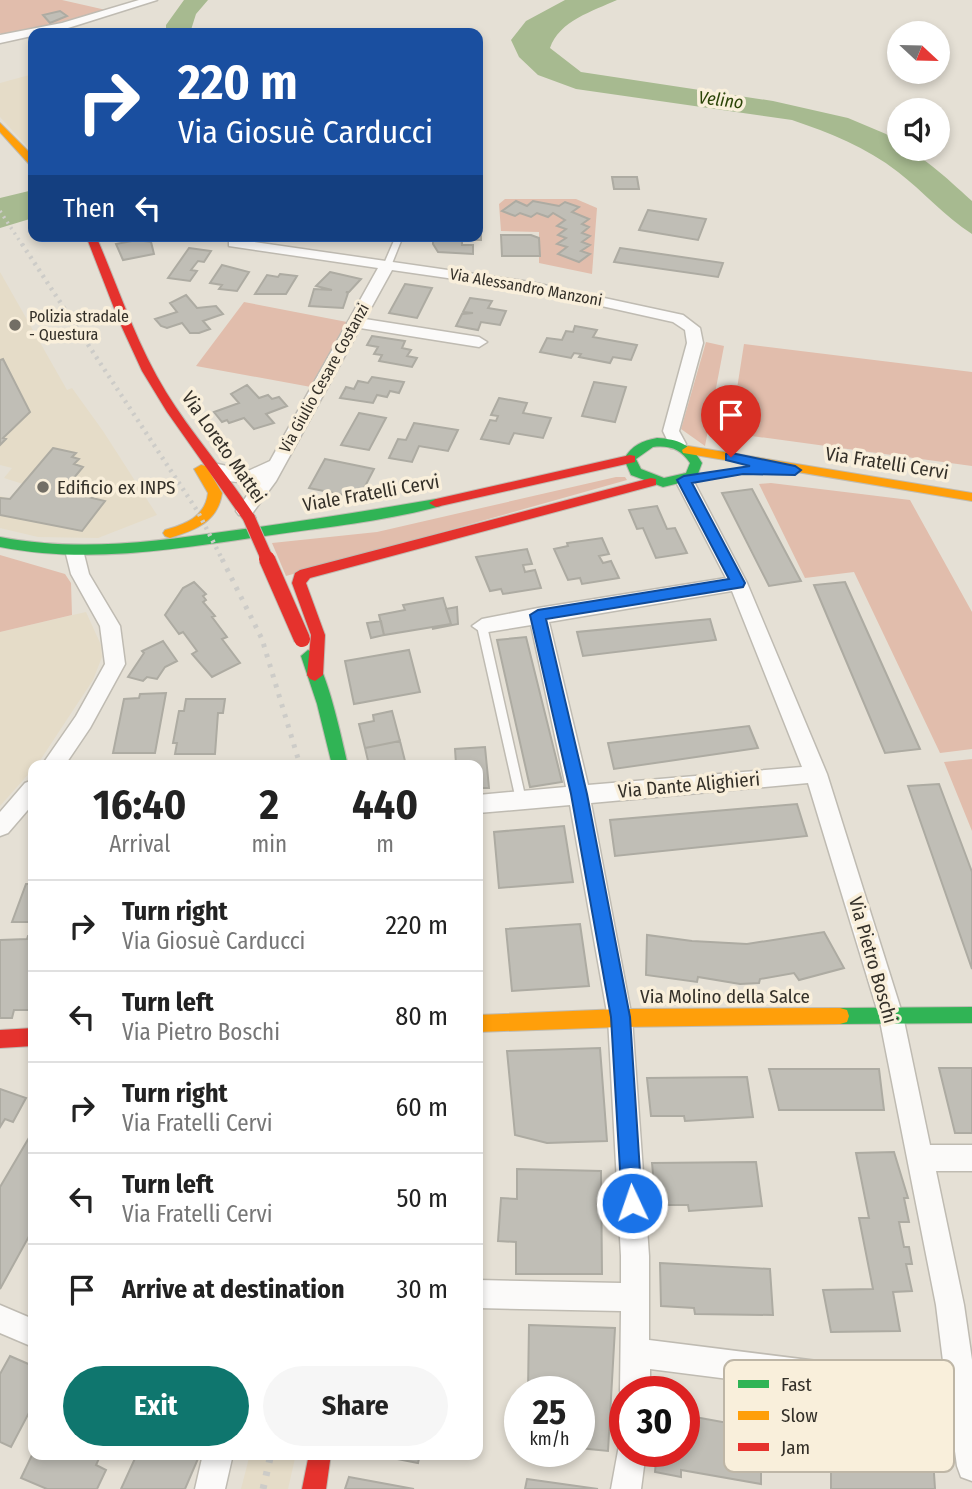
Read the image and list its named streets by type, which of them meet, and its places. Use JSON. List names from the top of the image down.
{
  "streets": {
    "street": [
      "Via Alessandro Manzoni",
      "Via Giulio Cesare Costanzi",
      "Via Loreto Mattei",
      "Via Fratelli Cervi",
      "Viale Fratelli Cervi",
      "Via Dante Alighieri",
      "Via Pietro Boschi",
      "Via Molino della Salce"
    ]
  },
  "crossings": [
    ["Via Alessandro Manzoni", "Via Giulio Cesare Costanzi"],
    ["Via Alessandro Manzoni", "Via Fratelli Cervi"],
    ["Via Alessandro Manzoni", "Viale Fratelli Cervi"],
    ["Via Alessandro Manzoni", "Via Pietro Boschi"],
    ["Via Giulio Cesare Costanzi", "Via Loreto Mattei"],
    ["Via Fratelli Cervi", "Viale Fratelli Cervi"],
    ["Via Fratelli Cervi", "Via Pietro Boschi"],
    ["Viale Fratelli Cervi", "Via Pietro Boschi"],
    ["Via Dante Alighieri", "Via Pietro Boschi"],
    ["Via Pietro Boschi", "Via Molino della Salce"]
  ],
  "water": ["Velino"],
  "places": ["Polizia stradale - Questura", "Edificio ex INPS"],
  "legend": ["Fast", "Slow", "Jam"],
  "north": "right",
  "page": {
    "turn": ["220 m", "Via Giosuè Carducci"],
    "then": "Then",
    "eta": [
      "16:40",
      "Arrival",
      "2",
      "min",
      "440",
      "m"
    ],
    "list": [
      {
        "name": "Turn right",
        "note": "Via Giosuè Carducci",
        "value": "220 m"
      },
      {
        "name": "Turn left",
        "note": "Via Pietro Boschi",
        "value": "80 m"
      },
      {
        "name": "Turn right",
        "note": "Via Fratelli Cervi",
        "value": "60 m"
      },
      {
        "name": "Turn left",
        "note": "Via Fratelli Cervi",
        "value": "50 m"
      },
      {
        "name": "Arrive at destination",
        "value": "30 m"
      }
    ],
    "buttons": ["Exit", "Share"],
    "speed": "25 km/h",
    "limit": "30"
  }
}
